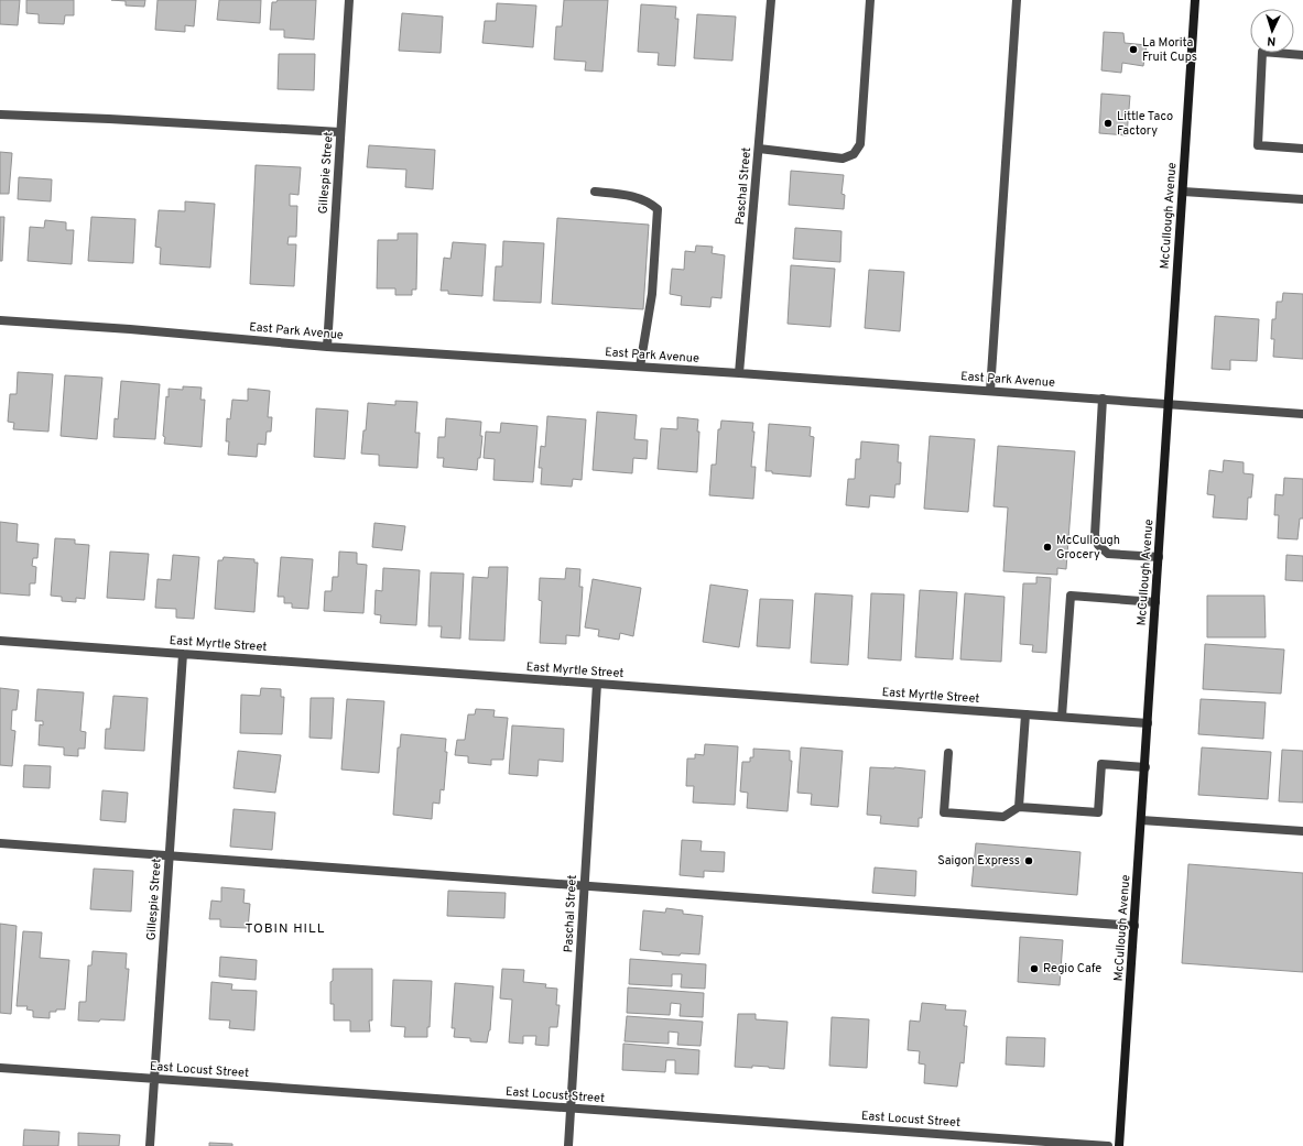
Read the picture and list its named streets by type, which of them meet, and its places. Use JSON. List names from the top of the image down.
{
  "streets": {
    "main road": ["McCullough Avenue"],
    "street": [
      "Gillespie Street",
      "Paschal Street",
      "East Park Avenue",
      "East Myrtle Street",
      "East Locust Street"
    ]
  },
  "crossings": [
    ["Gillespie Street", "East Park Avenue"],
    ["Gillespie Street", "East Myrtle Street"],
    ["Gillespie Street", "East Locust Street"],
    ["Paschal Street", "East Park Avenue"],
    ["Paschal Street", "East Myrtle Street"],
    ["Paschal Street", "East Locust Street"],
    ["McCullough Avenue", "East Park Avenue"],
    ["McCullough Avenue", "East Myrtle Street"]
  ],
  "districts": ["TOBIN HILL"],
  "places": [
    "La Morita Fruit Cups",
    "Little Taco Factory",
    "McCullough Grocery",
    "Saigon Express",
    "Regio Cafe"
  ],
  "north": "bottom"
}
